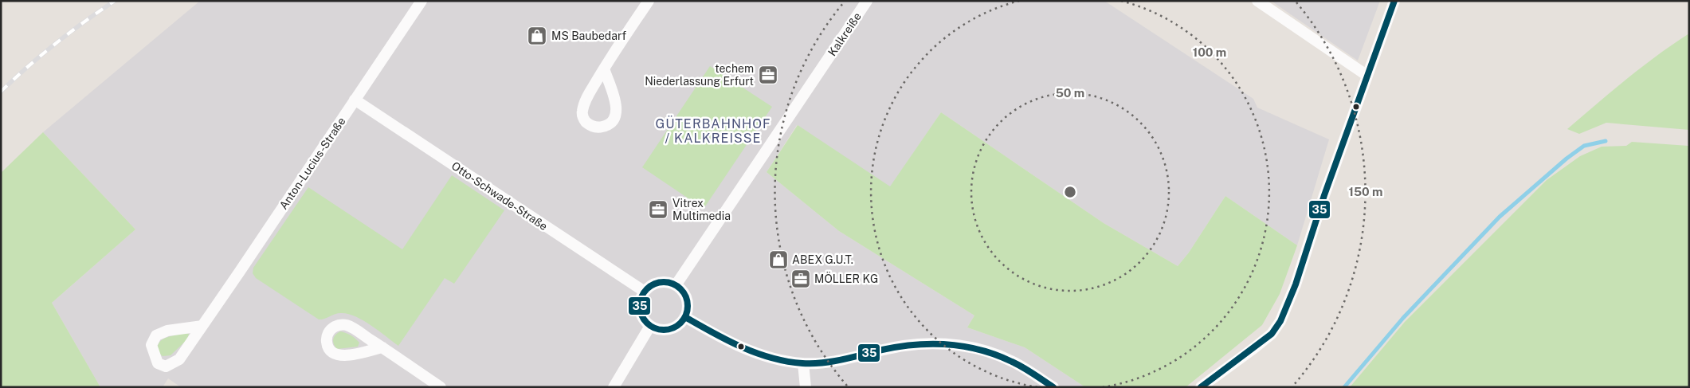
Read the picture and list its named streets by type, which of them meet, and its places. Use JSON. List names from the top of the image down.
{
  "streets": {
    "street": ["Kalkreiße", "Anton-Lucius-Straße", "Otto-Schwade-Straße"]
  },
  "crossings": [
    ["Kalkreiße", "Otto-Schwade-Straße"],
    ["Anton-Lucius-Straße", "Otto-Schwade-Straße"]
  ],
  "districts": ["GÜTERBAHNHOF / KALKREISSE"],
  "places": {
    "shop": ["MS Baubedarf", "ABEX G.U.T."],
    "office": ["techem Niederlassung Erfurt", "Vitrex Multimedia", "MÖLLER KG"]
  },
  "lines": ["transit line 35"],
  "rings": ["100 m", "50 m", "150 m"]
}
